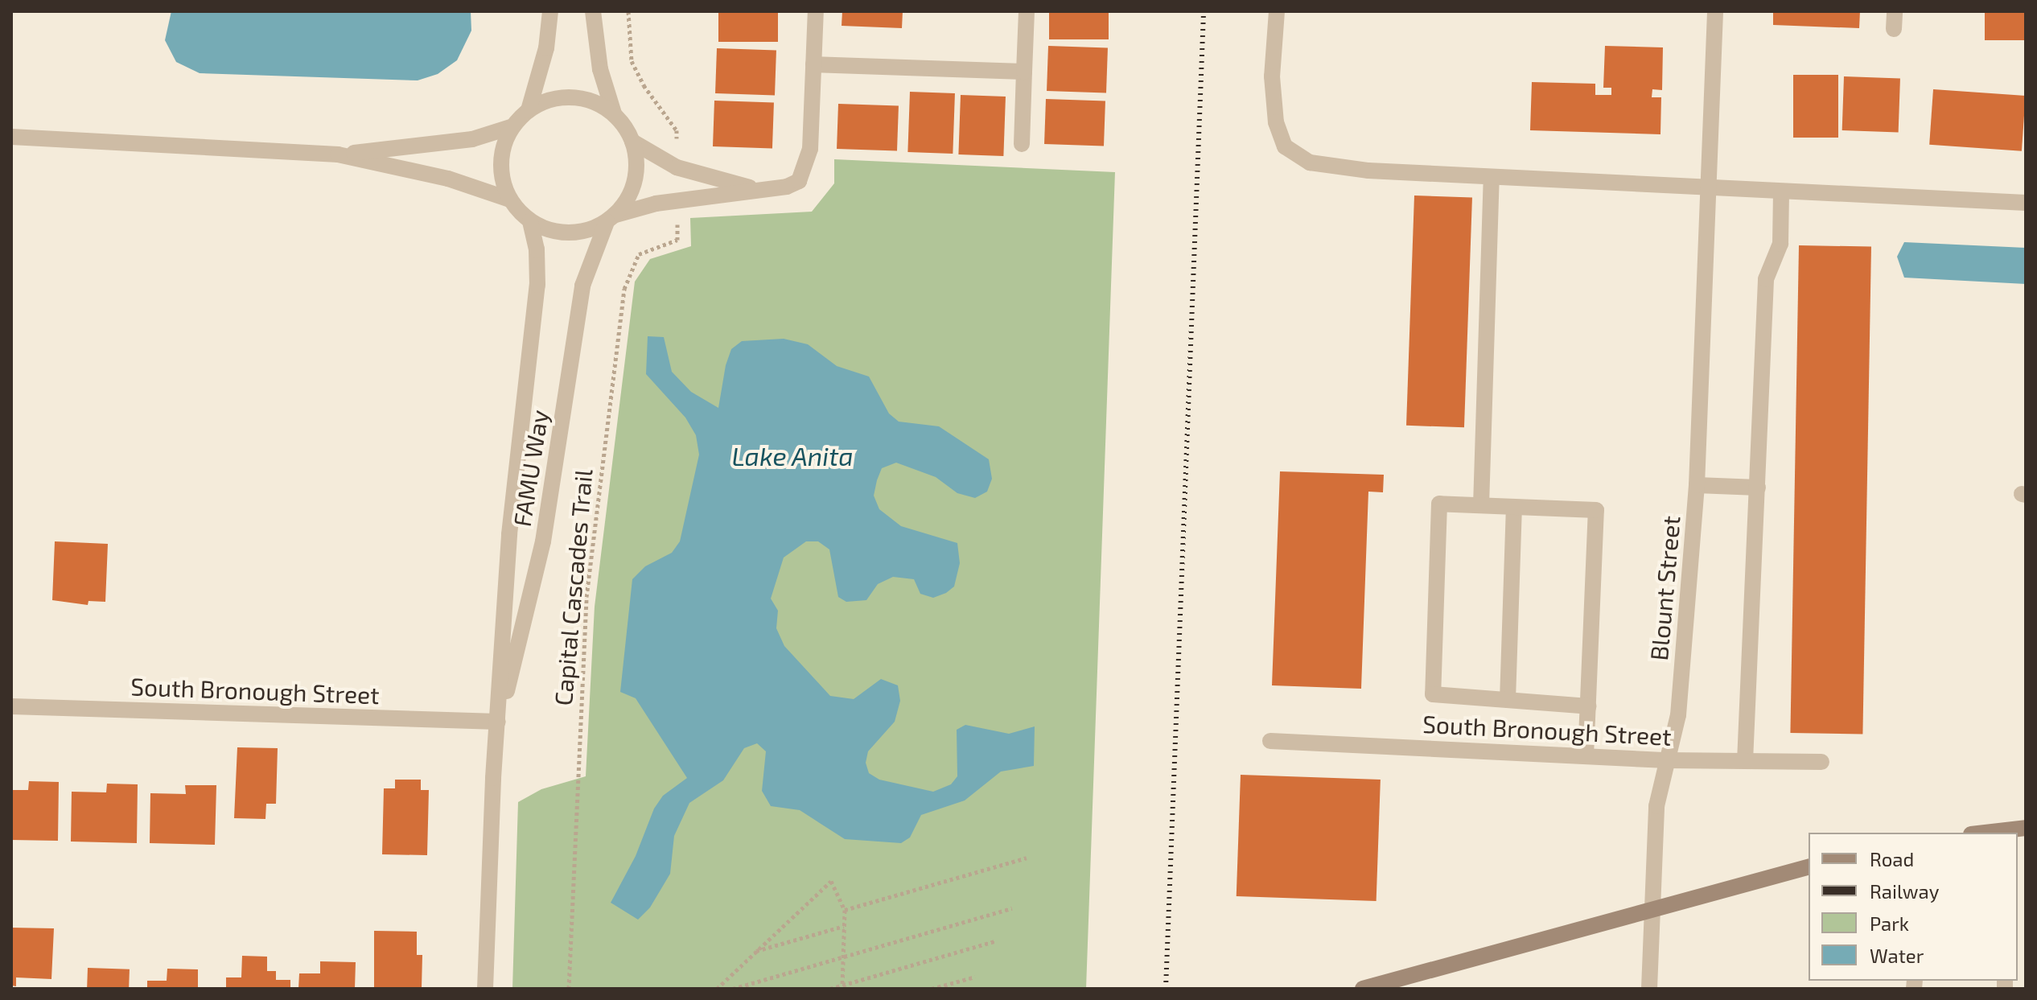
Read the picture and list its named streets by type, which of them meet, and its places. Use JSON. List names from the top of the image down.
{
  "streets": {
    "street": ["FAMU Way", "Blount Street", "South Bronough Street"],
    "path": ["Capital Cascades Trail"]
  },
  "crossings": [
    ["FAMU Way", "South Bronough Street"],
    ["Blount Street", "South Bronough Street"]
  ],
  "water": ["Lake Anita"],
  "legend": [
    "Road",
    "Railway",
    "Park",
    "Water"
  ]
}
